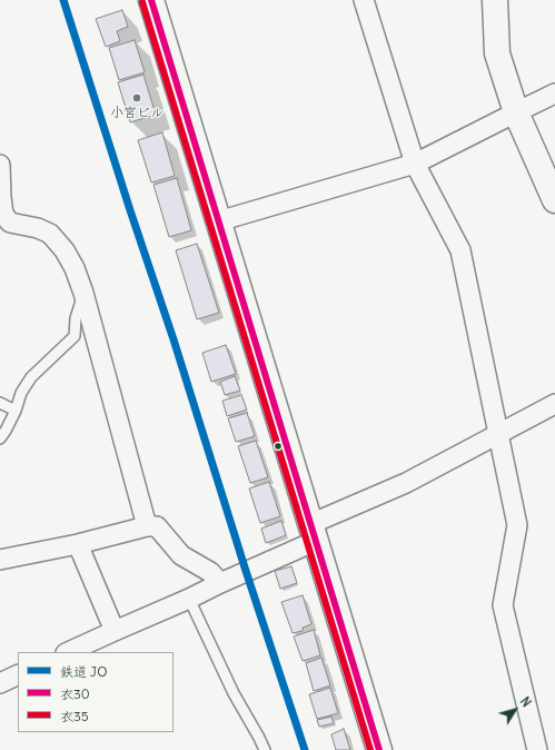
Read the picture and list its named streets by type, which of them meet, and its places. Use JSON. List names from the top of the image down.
{
  "places": ["小宮ビル"],
  "lines": ["rail line JO", "transit line 衣30", "transit line 衣35"],
  "legend": ["鉄道 JO", "衣30", "衣35"],
  "north": "top right"
}
